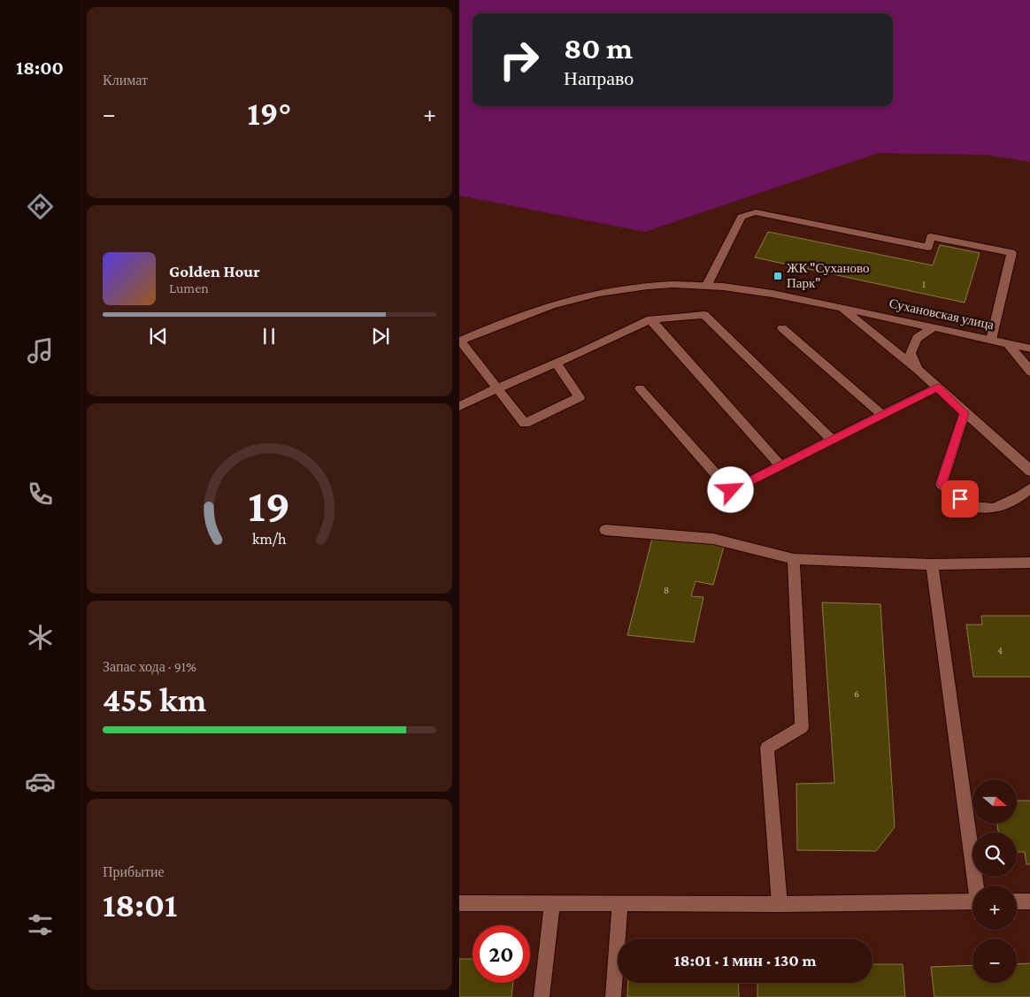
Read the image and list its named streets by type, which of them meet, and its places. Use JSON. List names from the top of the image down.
{
  "streets": {
    "street": ["Сухановская улица"]
  },
  "places": {
    "transit": ["ЖК \"Суханово Парк\""]
  },
  "house_numbers": [
    "1",
    "8",
    "4",
    "6"
  ],
  "north": "right",
  "page": {
    "tabs": "18:00",
    "tile": [
      "Климат",
      ["Запас хода · 91%", "455 km"],
      ["Прибытие", "18:01"]
    ],
    "turn": ["80 m", "Направо"],
    "heat": ["−", "19°", "+"],
    "song": ["Golden Hour", "Lumen"],
    "map_buttons": ["+", "−"],
    "limit": "20",
    "trip": "18:01 · 1 мин · 130 m",
    "gauge": ["19", "km/h"]
  }
}
